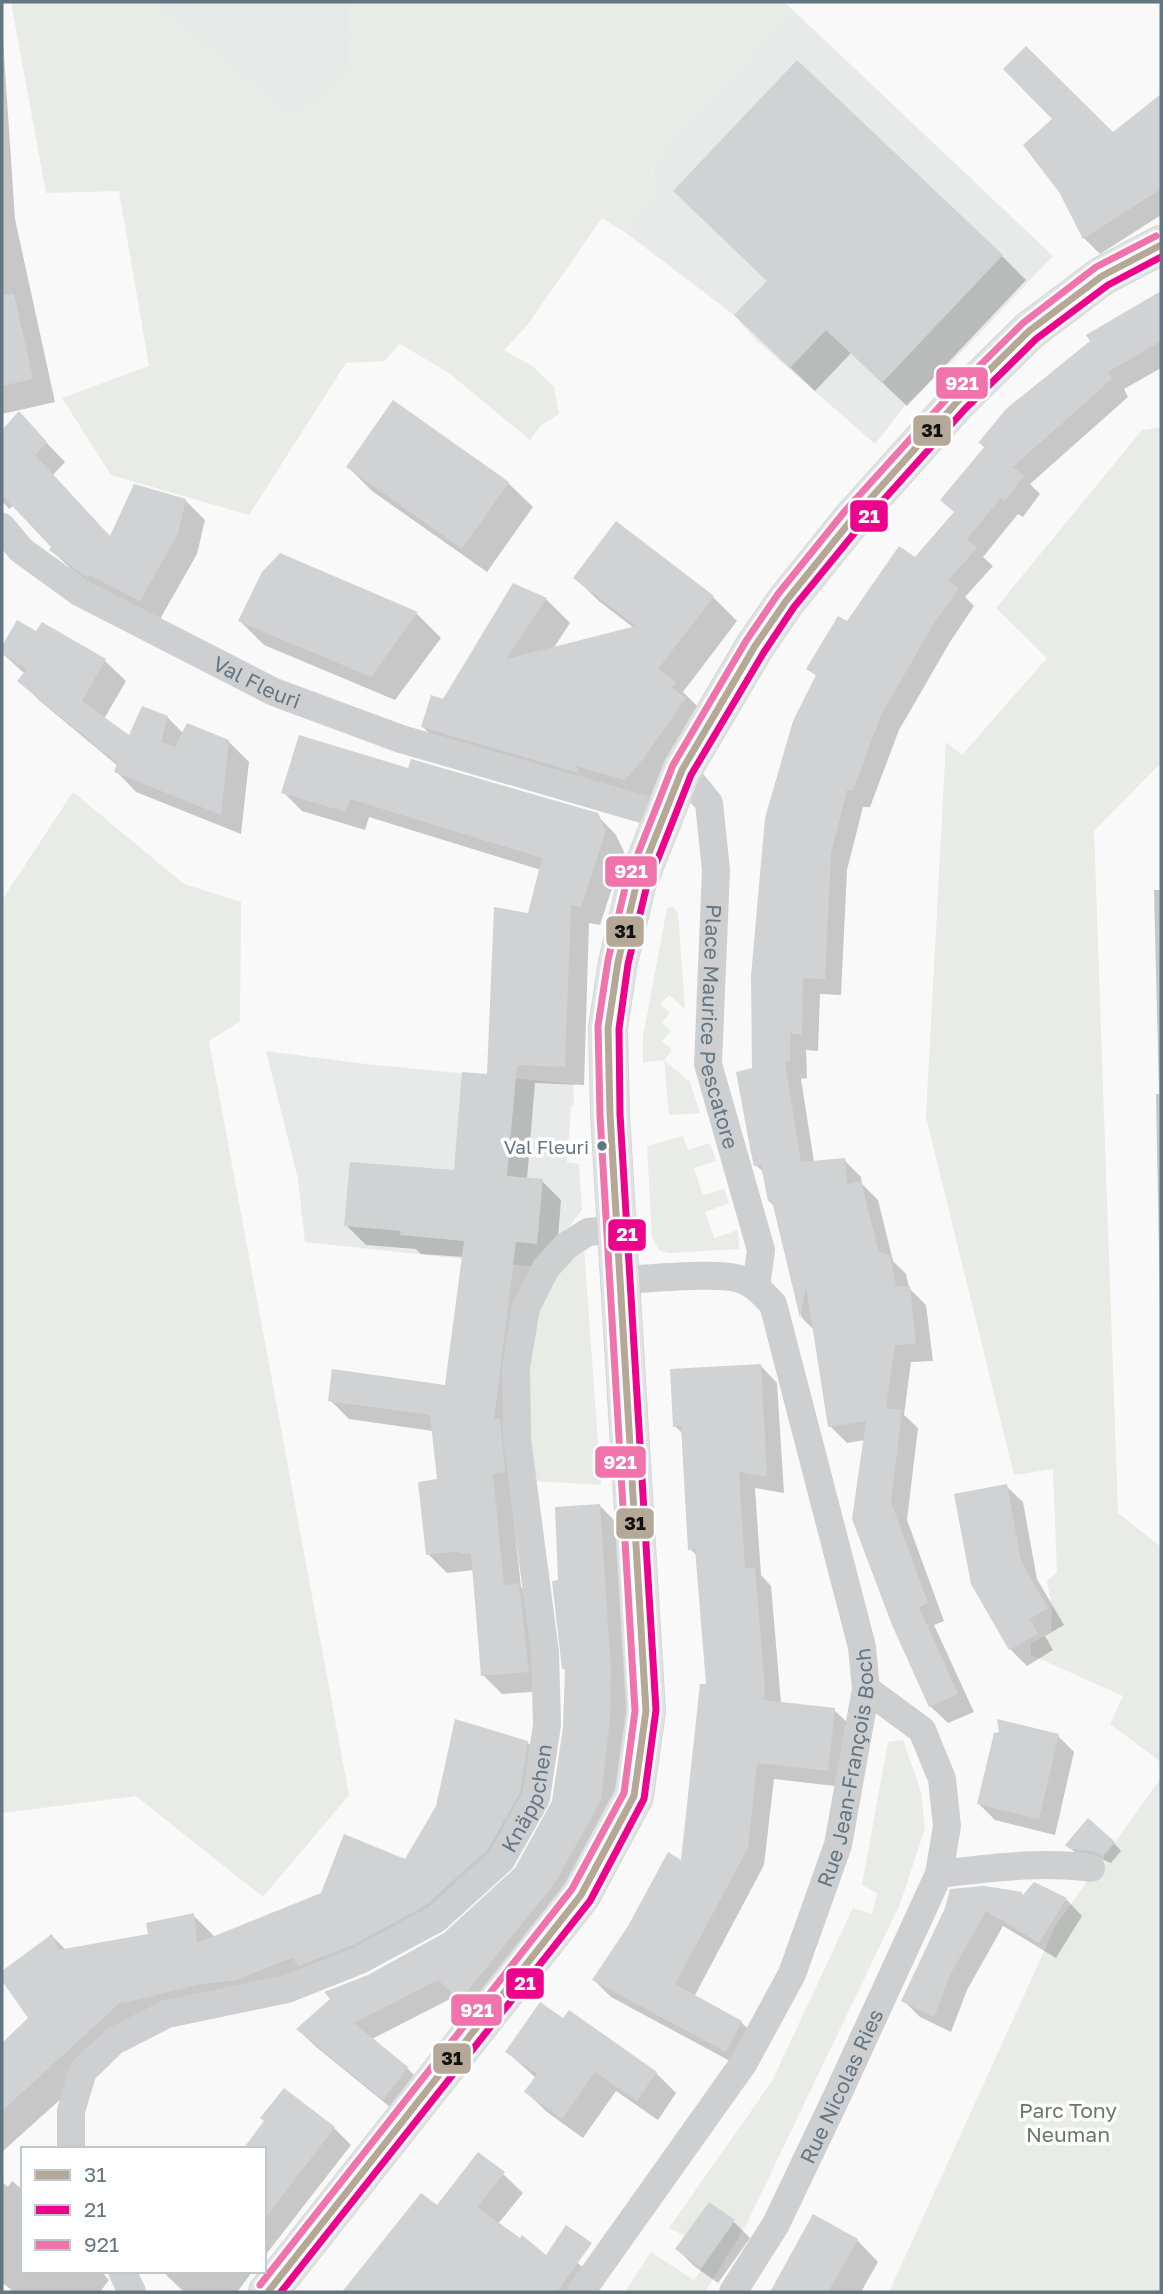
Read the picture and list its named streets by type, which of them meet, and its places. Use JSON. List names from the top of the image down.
{
  "streets": {
    "street": [
      "Val Fleuri",
      "Place Maurice Pescatore",
      "Rue Jean-François Boch",
      "Knäppchen",
      "Rue Nicolas Ries"
    ]
  },
  "crossings": [
    ["Place Maurice Pescatore", "Rue Jean-François Boch"],
    ["Rue Jean-François Boch", "Rue Nicolas Ries"]
  ],
  "parks": ["Parc Tony Neuman"],
  "places": ["Val Fleuri"],
  "lines": ["transit line 921", "transit line 31", "transit line 21"],
  "legend": ["31", "21", "921"]
}
